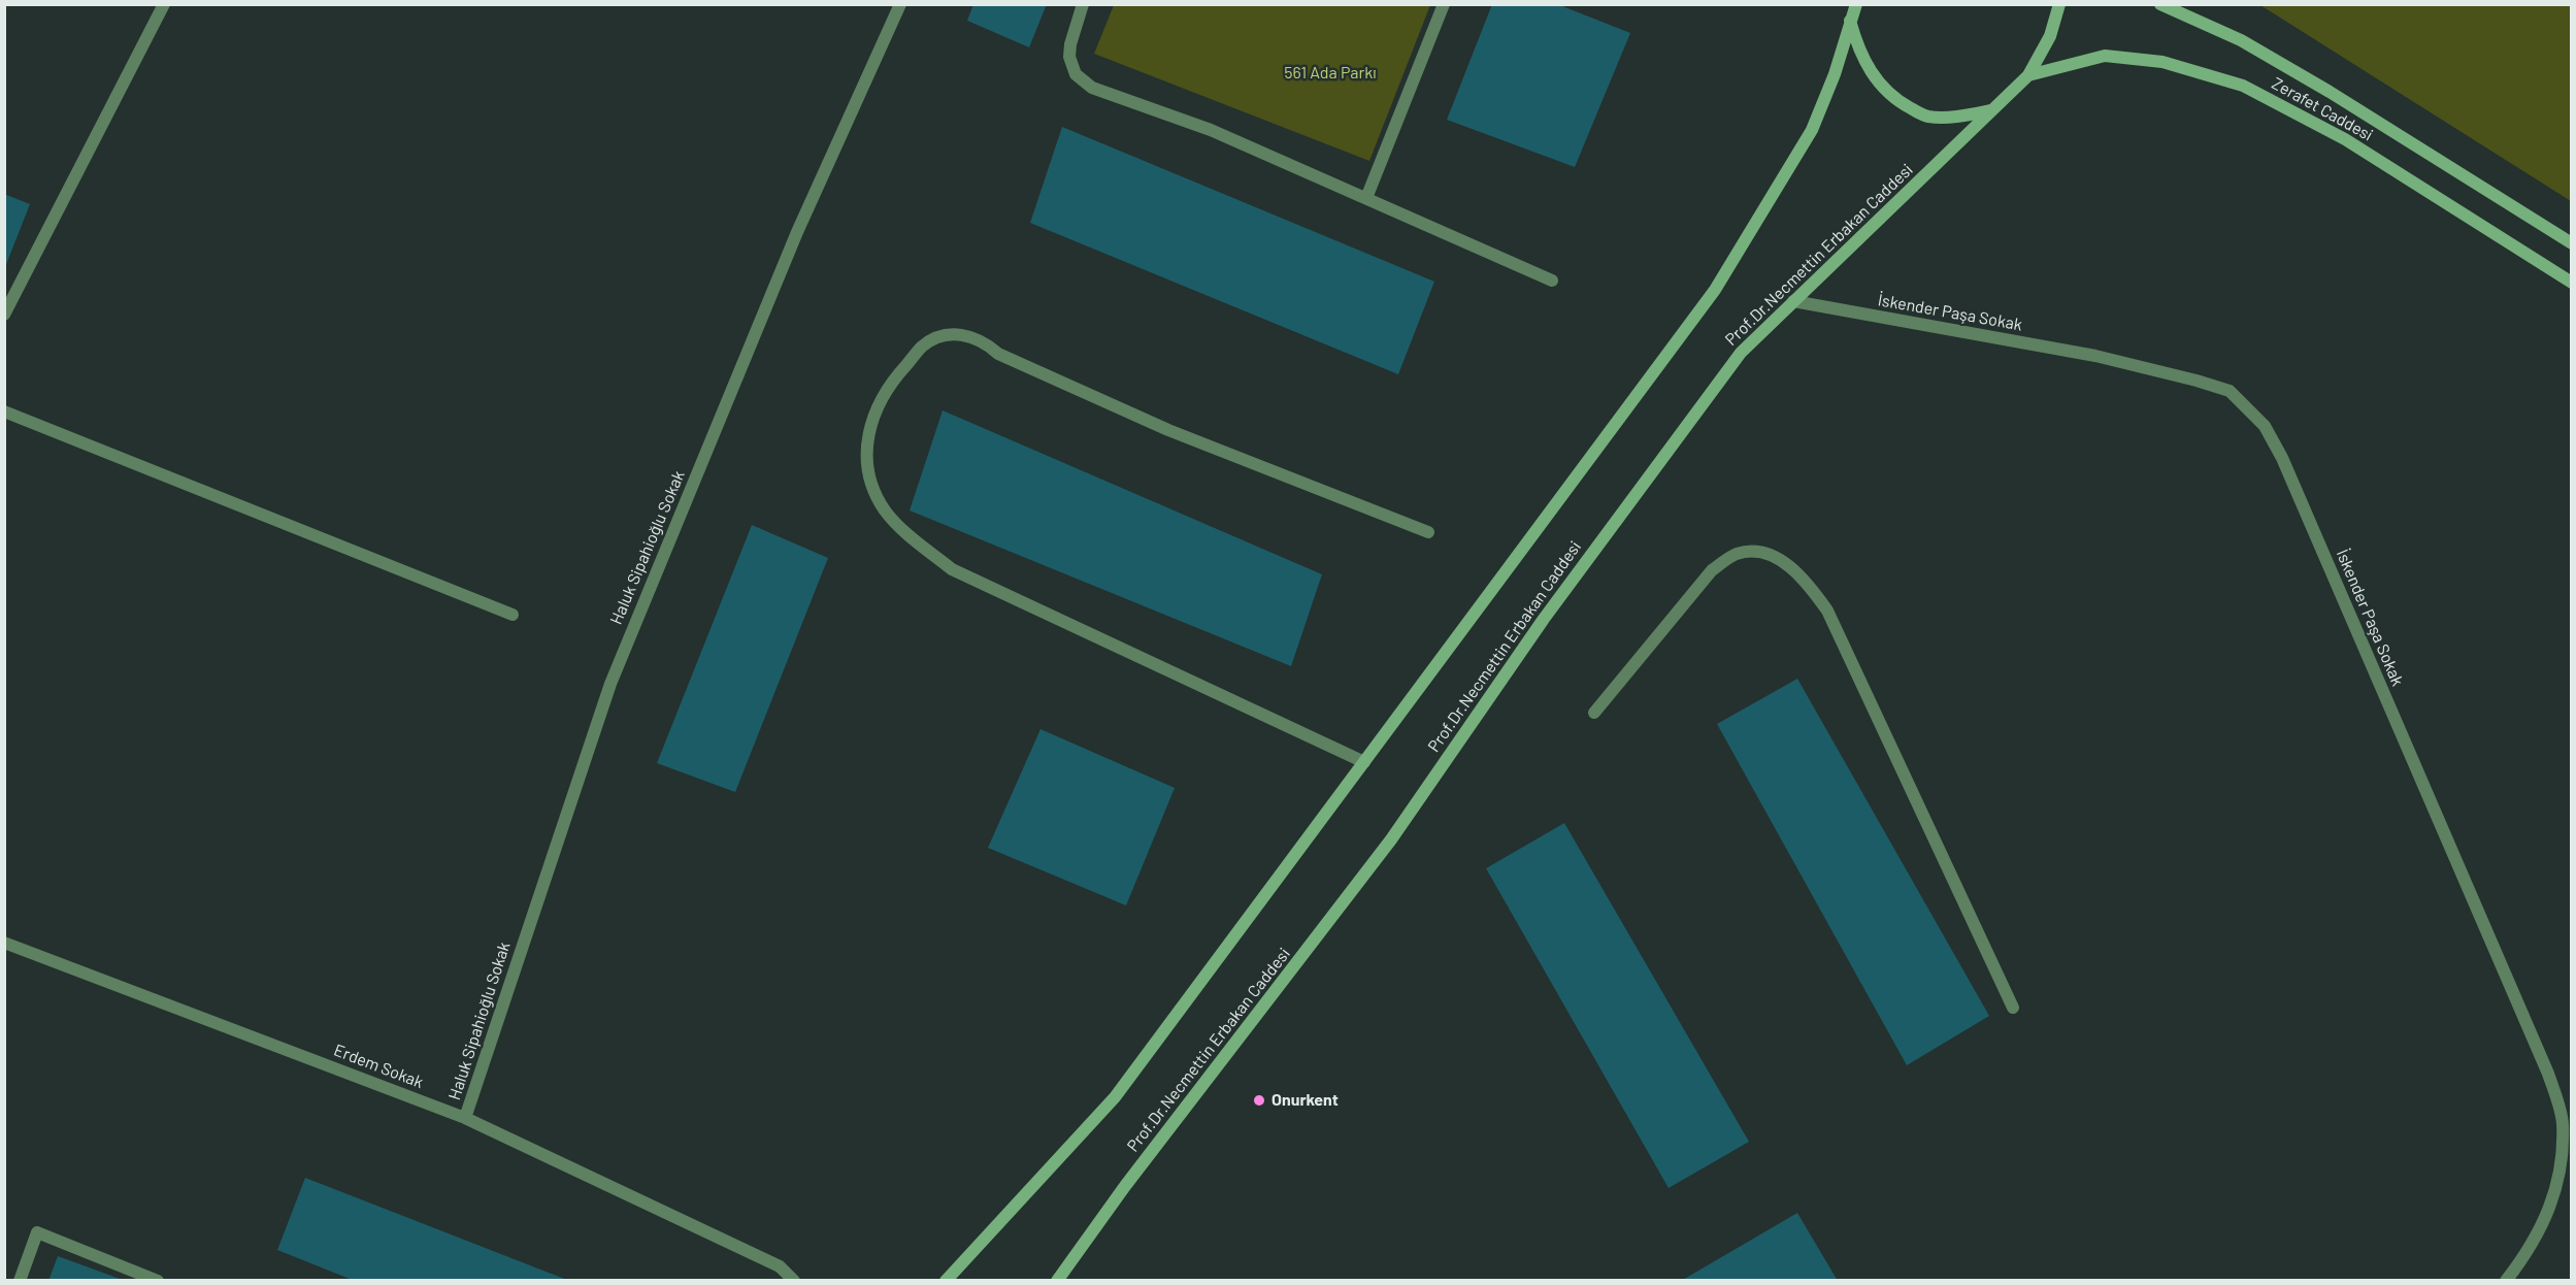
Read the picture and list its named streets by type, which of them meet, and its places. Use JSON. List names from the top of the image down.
{
  "streets": {
    "main road": ["Zerafet Caddesi", "Prof.Dr.Necmettin Erbakan Caddesi"],
    "street": ["İskender Paşa Sokak", "Haluk Sipahioğlu Sokak", "Erdem Sokak"]
  },
  "crossings": [
    ["Zerafet Caddesi", "Prof.Dr.Necmettin Erbakan Caddesi"],
    ["Prof.Dr.Necmettin Erbakan Caddesi", "İskender Paşa Sokak"],
    ["Haluk Sipahioğlu Sokak", "Erdem Sokak"]
  ],
  "parks": ["561 Ada Parkı"],
  "places": ["Onurkent"]
}
